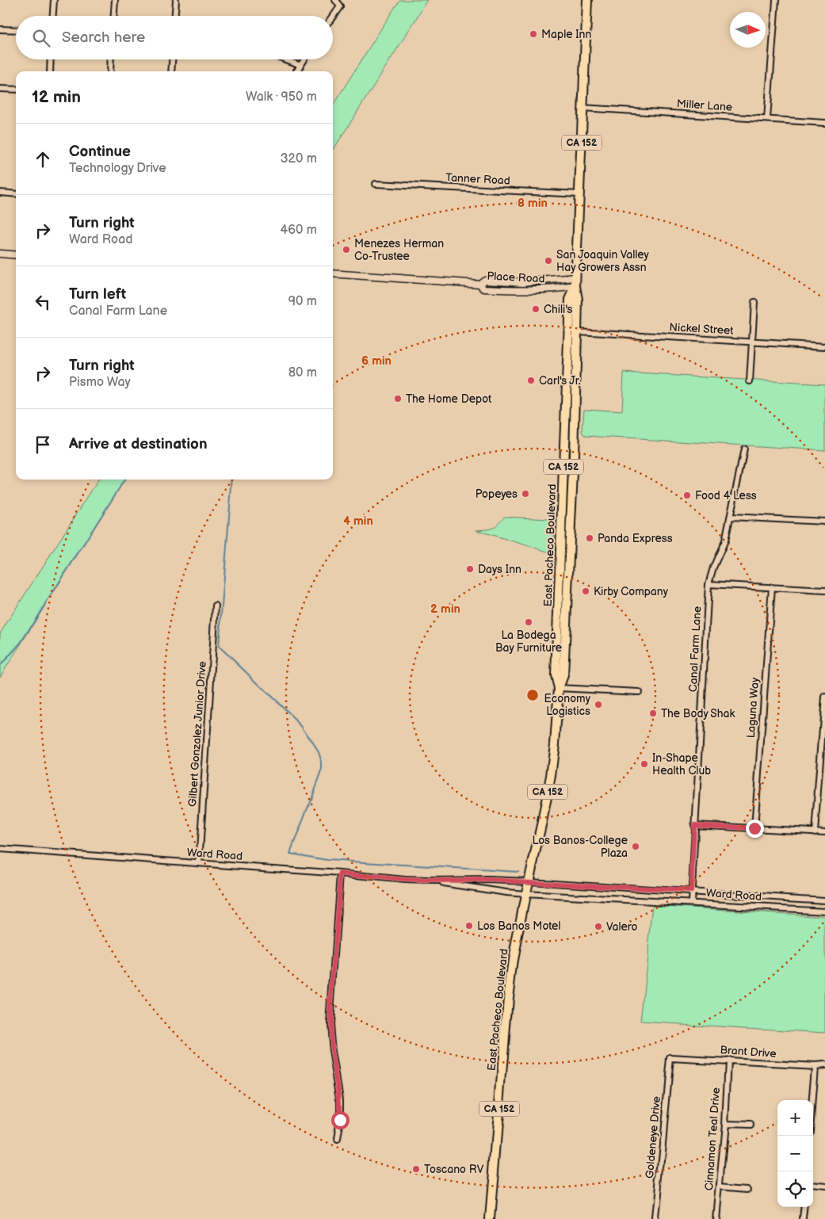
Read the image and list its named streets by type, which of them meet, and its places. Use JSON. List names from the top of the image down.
{
  "streets": {
    "highway": ["CA 152", "East Pacheco Boulevard"],
    "street": [
      "Miller Lane",
      "Tanner Road",
      "Place Road",
      "Nickel Street",
      "Canal Farm Lane",
      "Laguna Way",
      "Gilbert Gonzalez Junior Drive",
      "Ward Road",
      "Brant Drive",
      "Goldeneye Drive",
      "Cinnamon Teal Drive"
    ]
  },
  "crossings": [
    ["Miller Lane", "East Pacheco Boulevard"],
    ["Tanner Road", "East Pacheco Boulevard"],
    ["Place Road", "East Pacheco Boulevard"],
    ["Nickel Street", "East Pacheco Boulevard"],
    ["East Pacheco Boulevard", "Ward Road"],
    ["Canal Farm Lane", "Ward Road"],
    ["Gilbert Gonzalez Junior Drive", "Ward Road"],
    ["Brant Drive", "Goldeneye Drive"],
    ["Brant Drive", "Cinnamon Teal Drive"]
  ],
  "places": [
    "Maple Inn",
    "Menezes Herman Co-Trustee",
    "San Joaquin Valley Hay Growers Assn",
    "Chili's",
    "Carl's Jr.",
    "The Home Depot",
    "Popeyes",
    "Food 4 Less",
    "Panda Express",
    "Days Inn",
    "Kirby Company",
    "La Bodega Bay Furniture",
    "Economy Logistics",
    "The Body Shak",
    "In-Shape Health Club",
    "Los Banos-College Plaza",
    "Los Banos Motel",
    "Valero",
    "Toscano RV"
  ],
  "north": "right",
  "page": {
    "search": "Search here",
    "heading": ["12 min", "Walk · 950 m"],
    "list": [
      ["Continue", "Technology Drive", "320 m"],
      ["Turn right", "Ward Road", "460 m"],
      ["Turn left", "Canal Farm Lane", "90 m"],
      ["Turn right", "Pismo Way", "80 m"],
      "Arrive at destination"
    ],
    "map_buttons": ["+", "−"]
  },
  "rings": [
    "8 min",
    "6 min",
    "4 min",
    "2 min"
  ]
}
